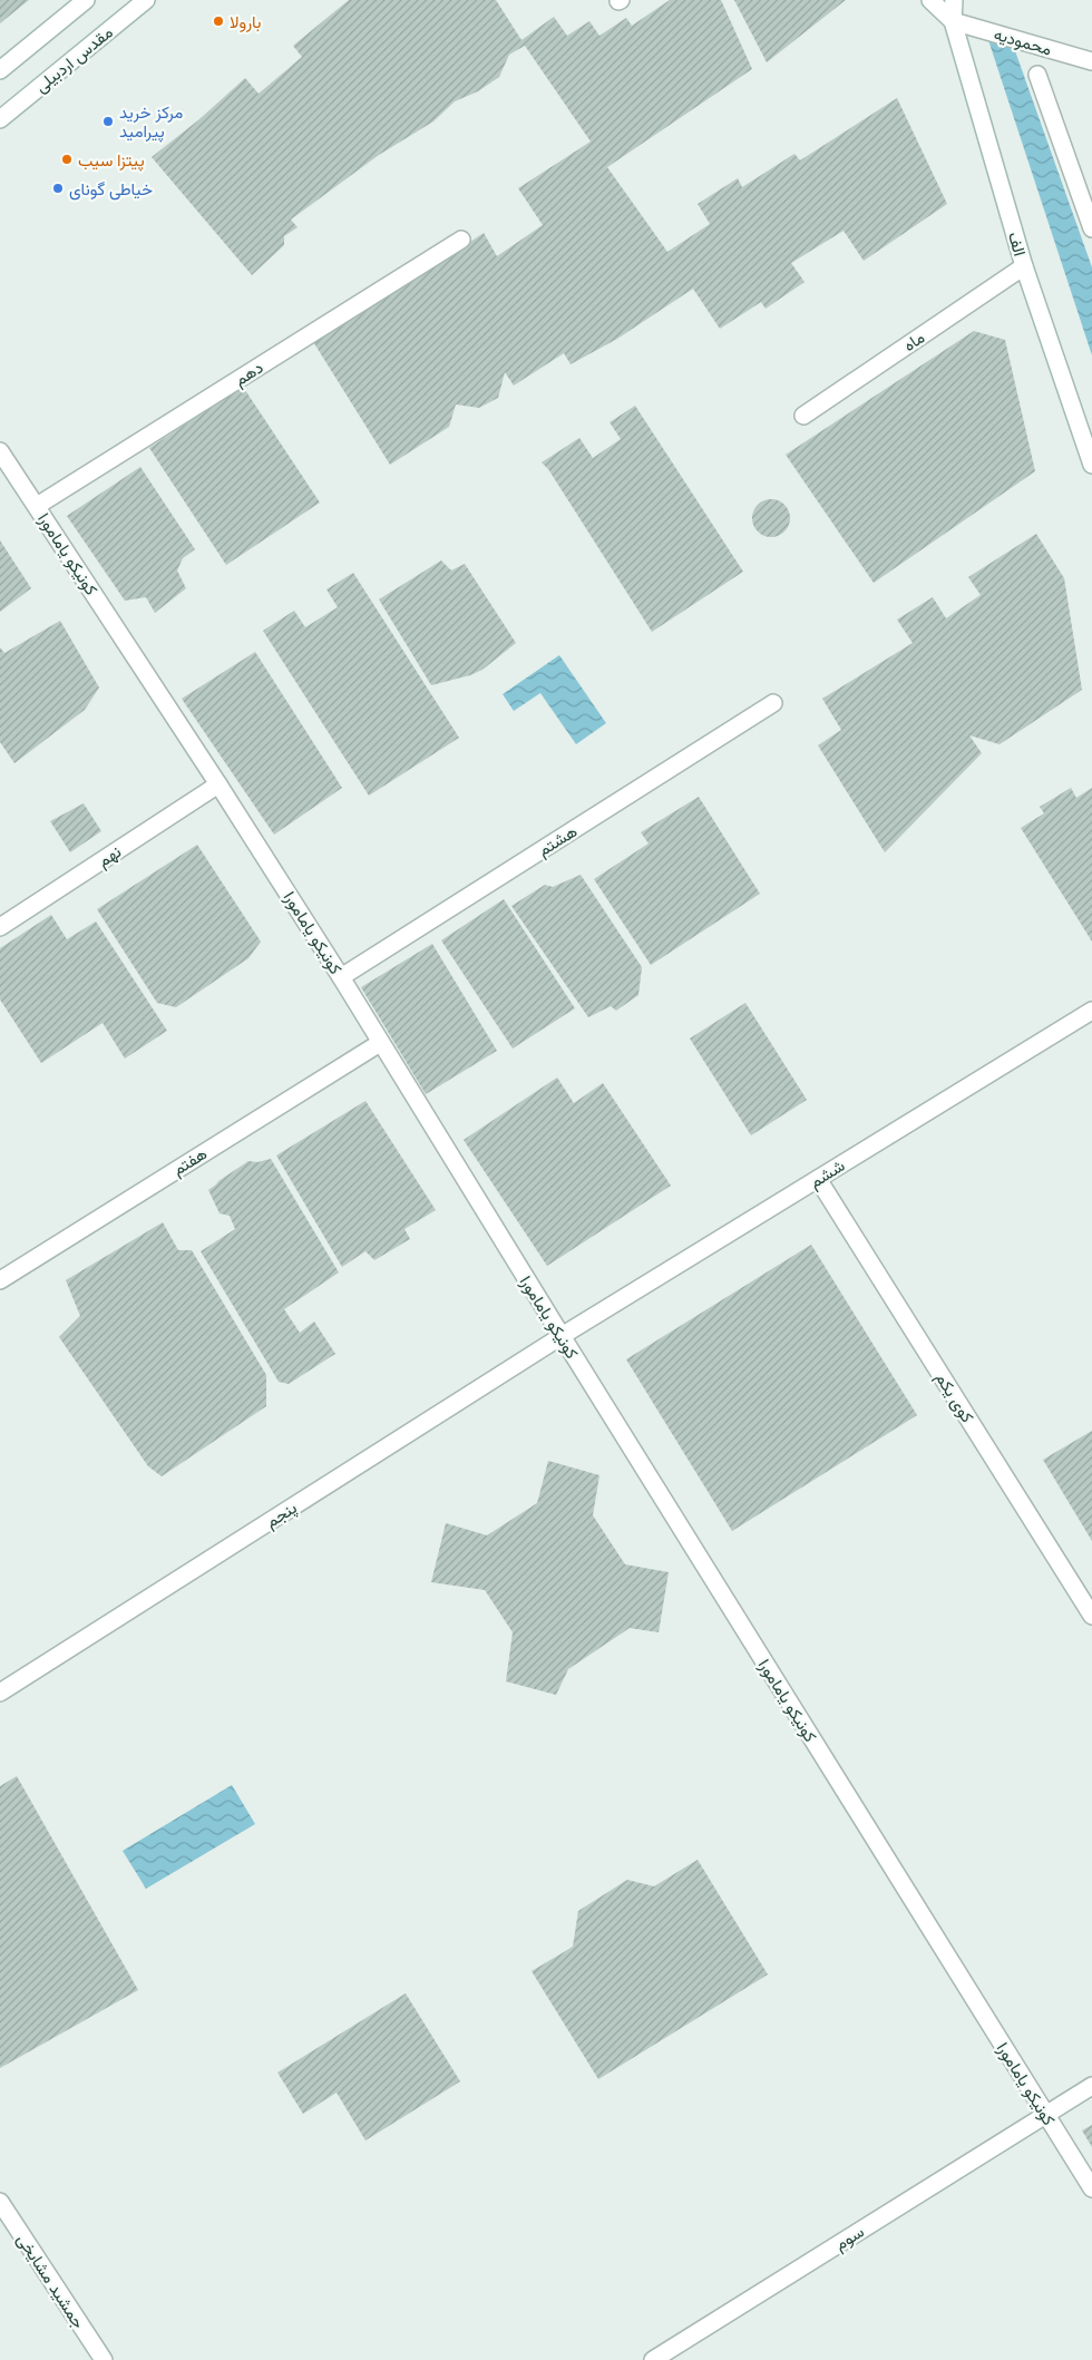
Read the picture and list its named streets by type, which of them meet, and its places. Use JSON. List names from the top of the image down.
{
  "streets": {
    "street": [
      "محمودیه",
      "مقدس اردبیلی",
      "الف",
      "ماه",
      "دهم",
      "کونیکو یامامورا",
      "هشتم",
      "نهم",
      "هفتم",
      "ششم",
      "کوی یکم",
      "پنجم",
      "سوم",
      "جمشید مشایخی"
    ]
  },
  "crossings": [
    ["محمودیه", "الف"],
    ["الف", "ماه"],
    ["دهم", "کونیکو یامامورا"],
    ["کونیکو یامامورا", "هشتم"],
    ["کونیکو یامامورا", "نهم"],
    ["کونیکو یامامورا", "هفتم"],
    ["کونیکو یامامورا", "ششم"],
    ["کونیکو یامامورا", "پنجم"],
    ["کونیکو یامامورا", "سوم"],
    ["ششم", "کوی یکم"],
    ["ششم", "پنجم"]
  ],
  "places": [
    "بارولا",
    "مرکز خرید پیرامید",
    "پیتزا سیب",
    "خیاطی گونای"
  ]
}
